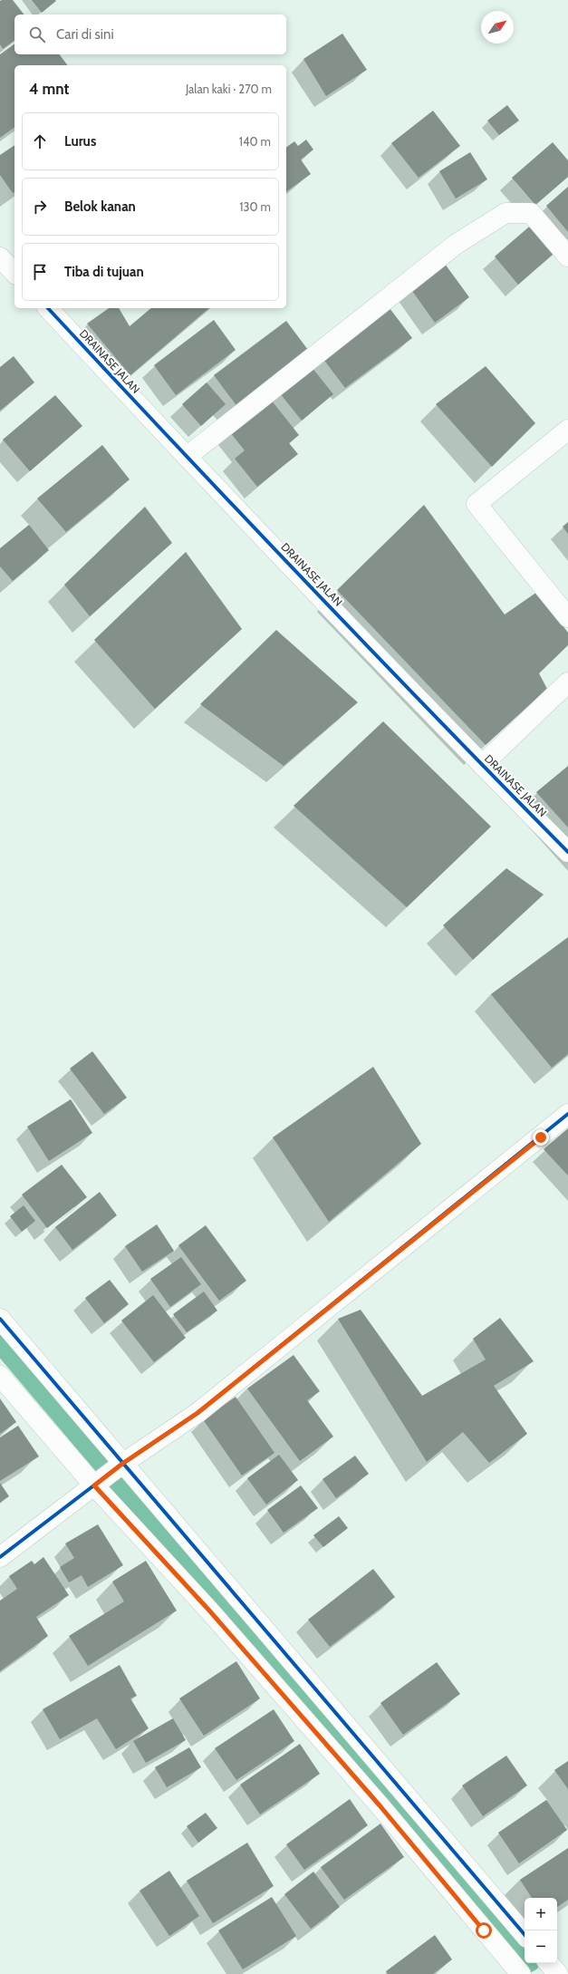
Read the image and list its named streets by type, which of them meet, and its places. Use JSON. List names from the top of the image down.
{
  "streets": {
    "street": ["DRAINASE JALAN"]
  },
  "north": "top right",
  "page": {
    "search": "Cari di sini",
    "heading": ["4 mnt", "Jalan kaki · 270 m"],
    "list": [
      ["Lurus", "140 m"],
      ["Belok kanan", "130 m"],
      "Tiba di tujuan"
    ],
    "map_buttons": ["+", "−"]
  }
}
